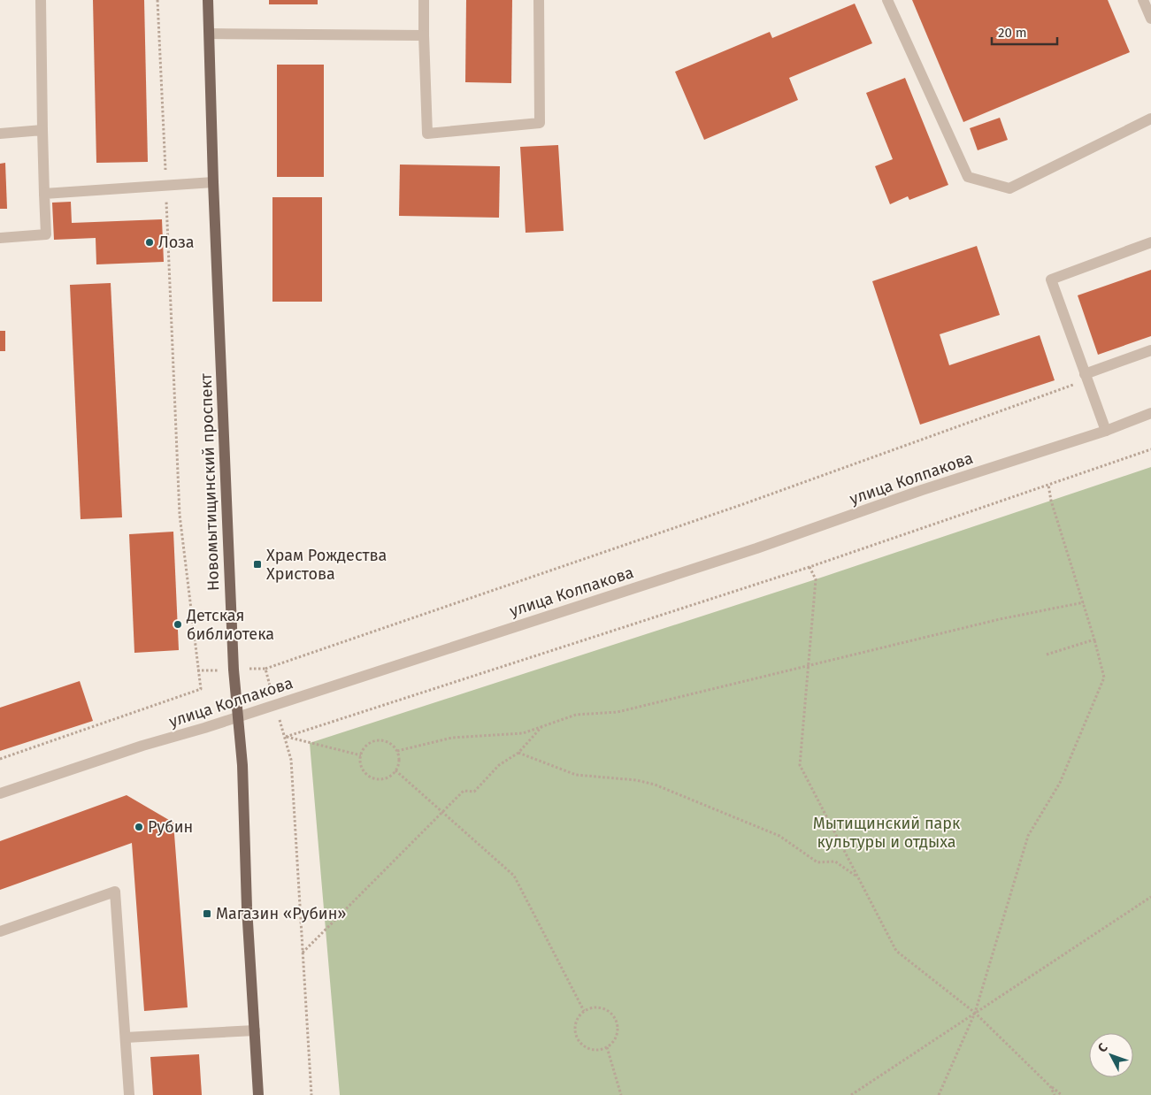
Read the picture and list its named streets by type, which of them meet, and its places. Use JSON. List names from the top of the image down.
{
  "streets": {
    "main road": ["Новомытищинский проспект"],
    "street": ["улица Колпакова"]
  },
  "crossings": [
    ["улица Колпакова", "Новомытищинский проспект"]
  ],
  "parks": ["Мытищинский парк культуры и отдыха"],
  "places": {
    "other": ["Лоза", "Детская библиотека", "Рубин"],
    "transit": ["Храм Рождества Христова", "Магазин «Рубин»"]
  },
  "scale_bar": "20 m",
  "north": "top left"
}
